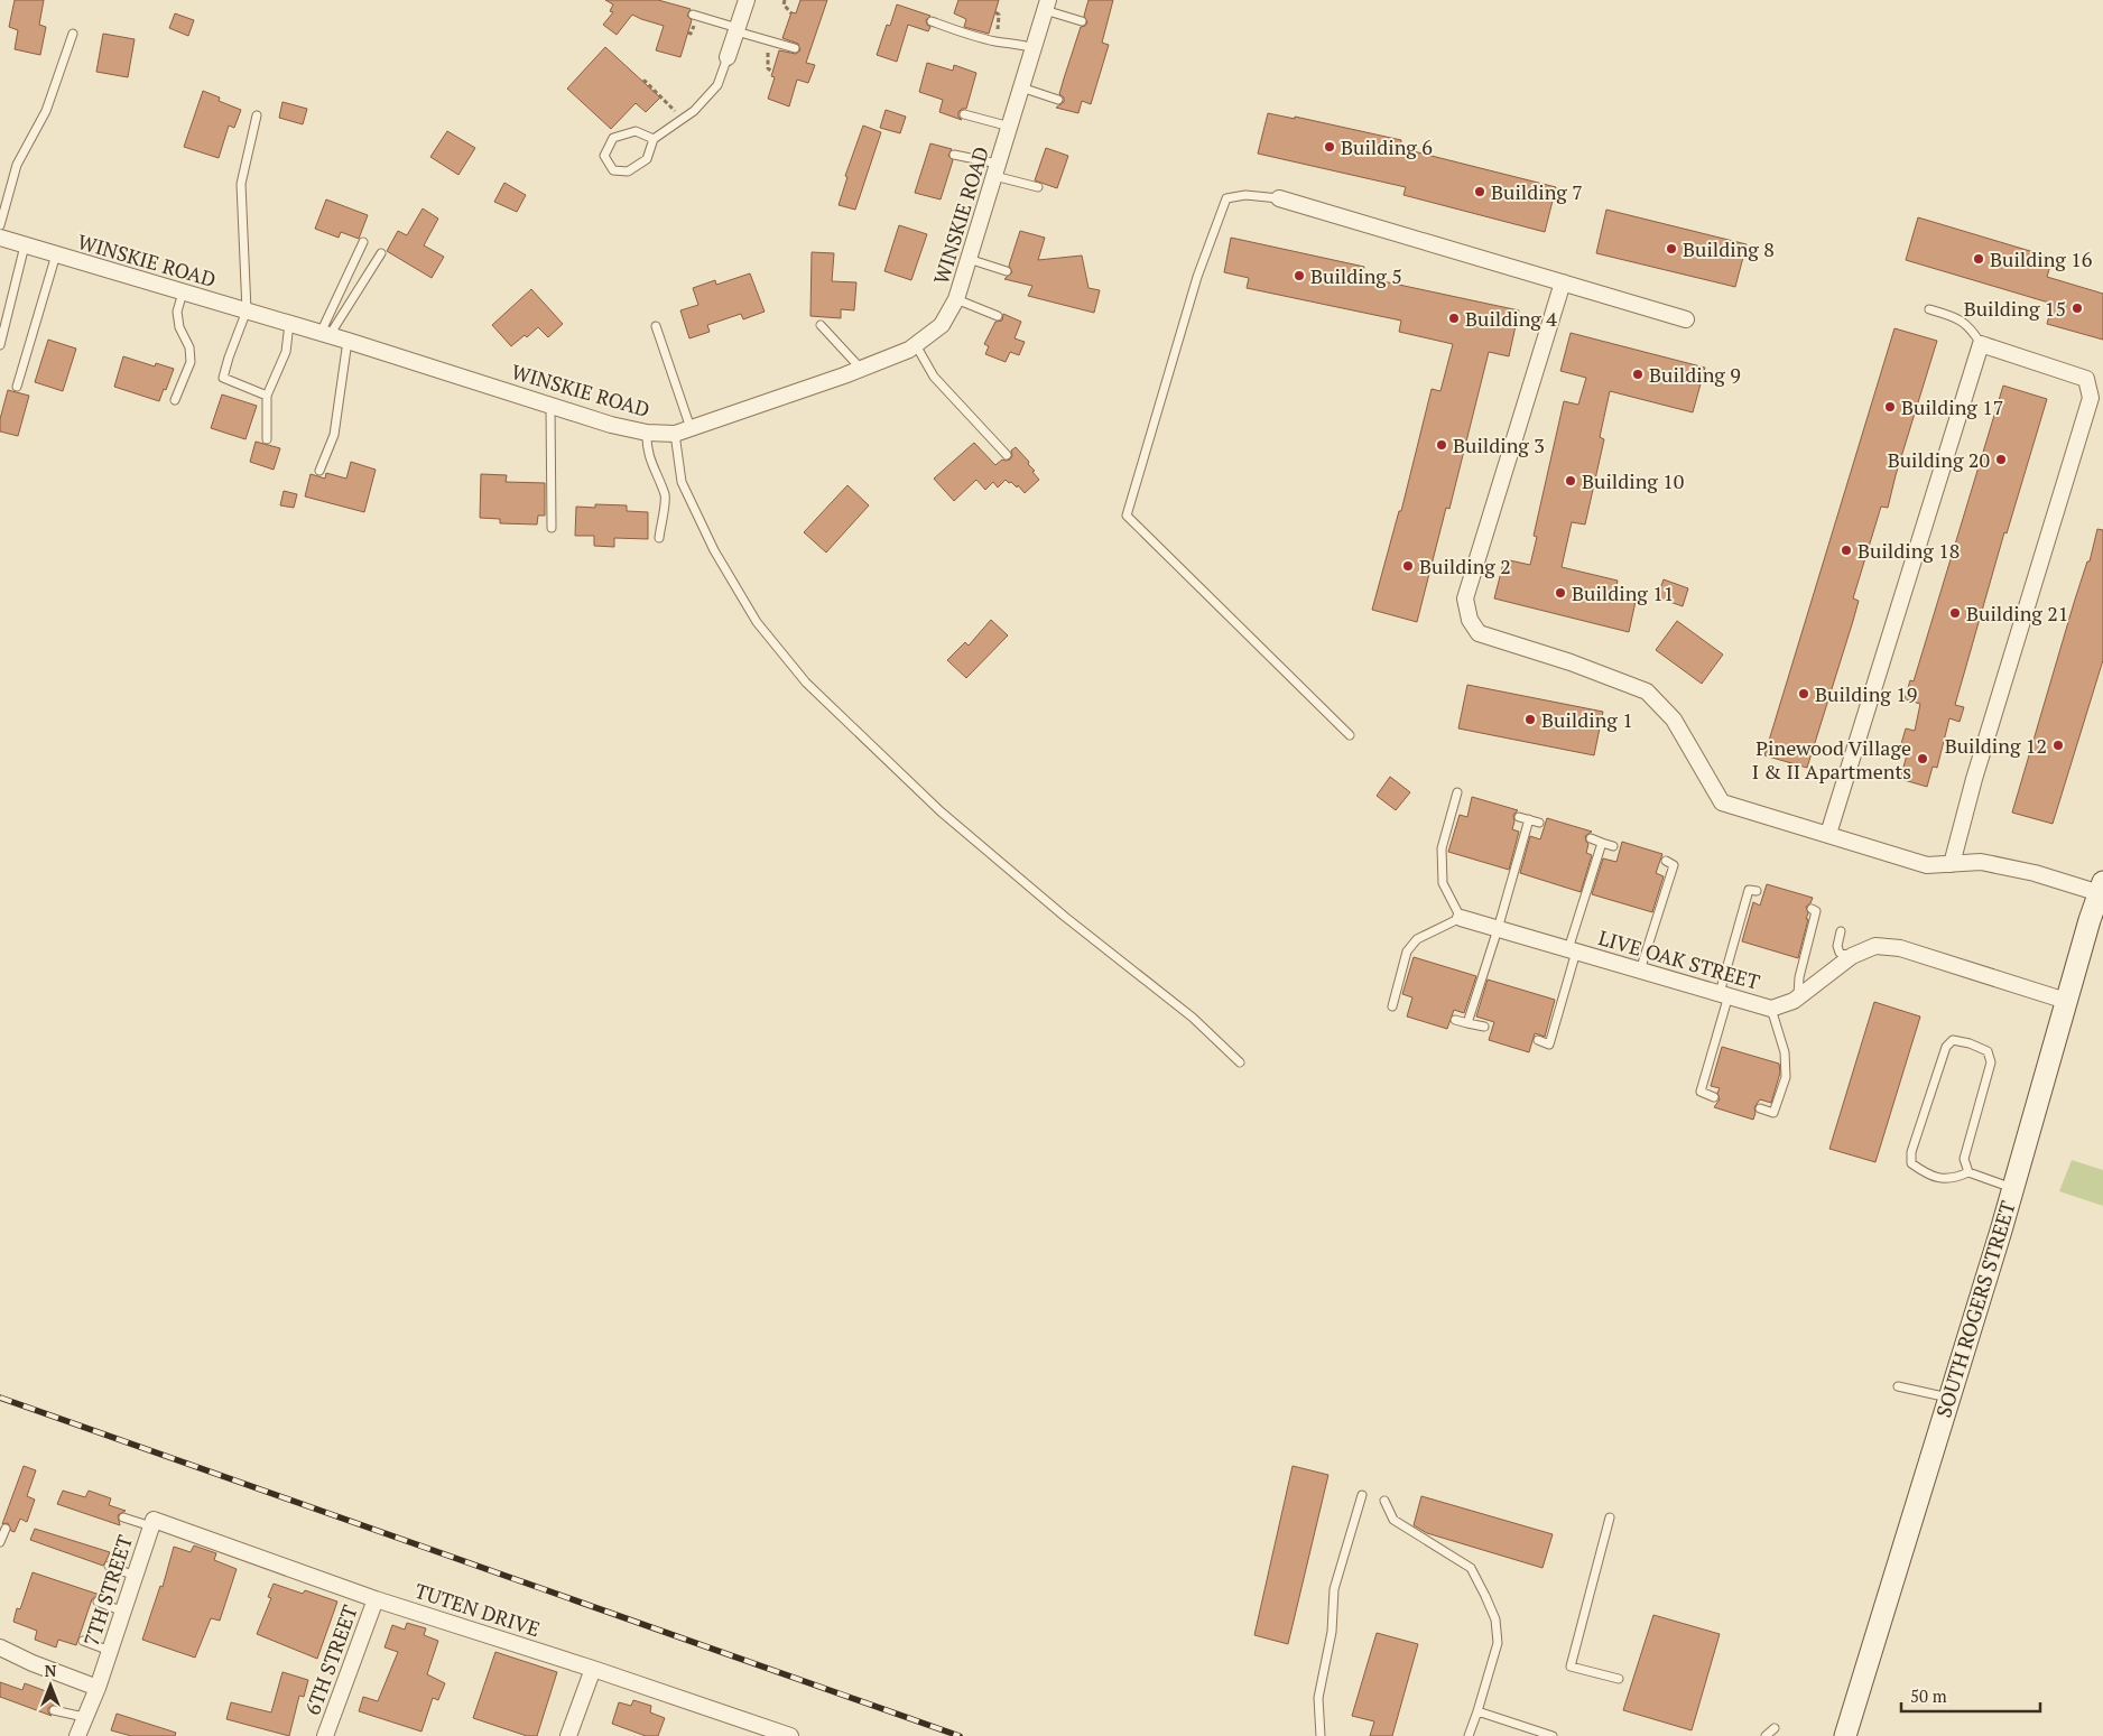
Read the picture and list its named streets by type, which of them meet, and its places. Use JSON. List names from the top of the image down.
{
  "streets": {
    "street": [
      "WINSKIE ROAD",
      "LIVE OAK STREET",
      "SOUTH ROGERS STREET",
      "7TH STREET",
      "TUTEN DRIVE",
      "6TH STREET"
    ]
  },
  "crossings": [
    ["LIVE OAK STREET", "SOUTH ROGERS STREET"],
    ["7TH STREET", "TUTEN DRIVE"],
    ["TUTEN DRIVE", "6TH STREET"]
  ],
  "places": [
    "Building 6",
    "Building 7",
    "Building 8",
    "Building 16",
    "Building 5",
    "Building 15",
    "Building 4",
    "Building 9",
    "Building 17",
    "Building 3",
    "Building 20",
    "Building 10",
    "Building 18",
    "Building 2",
    "Building 11",
    "Building 21",
    "Building 19",
    "Building 1",
    "Building 12",
    "Pinewood Village I & II Apartments"
  ],
  "scale_bar": "50 m",
  "north": "top"
}
